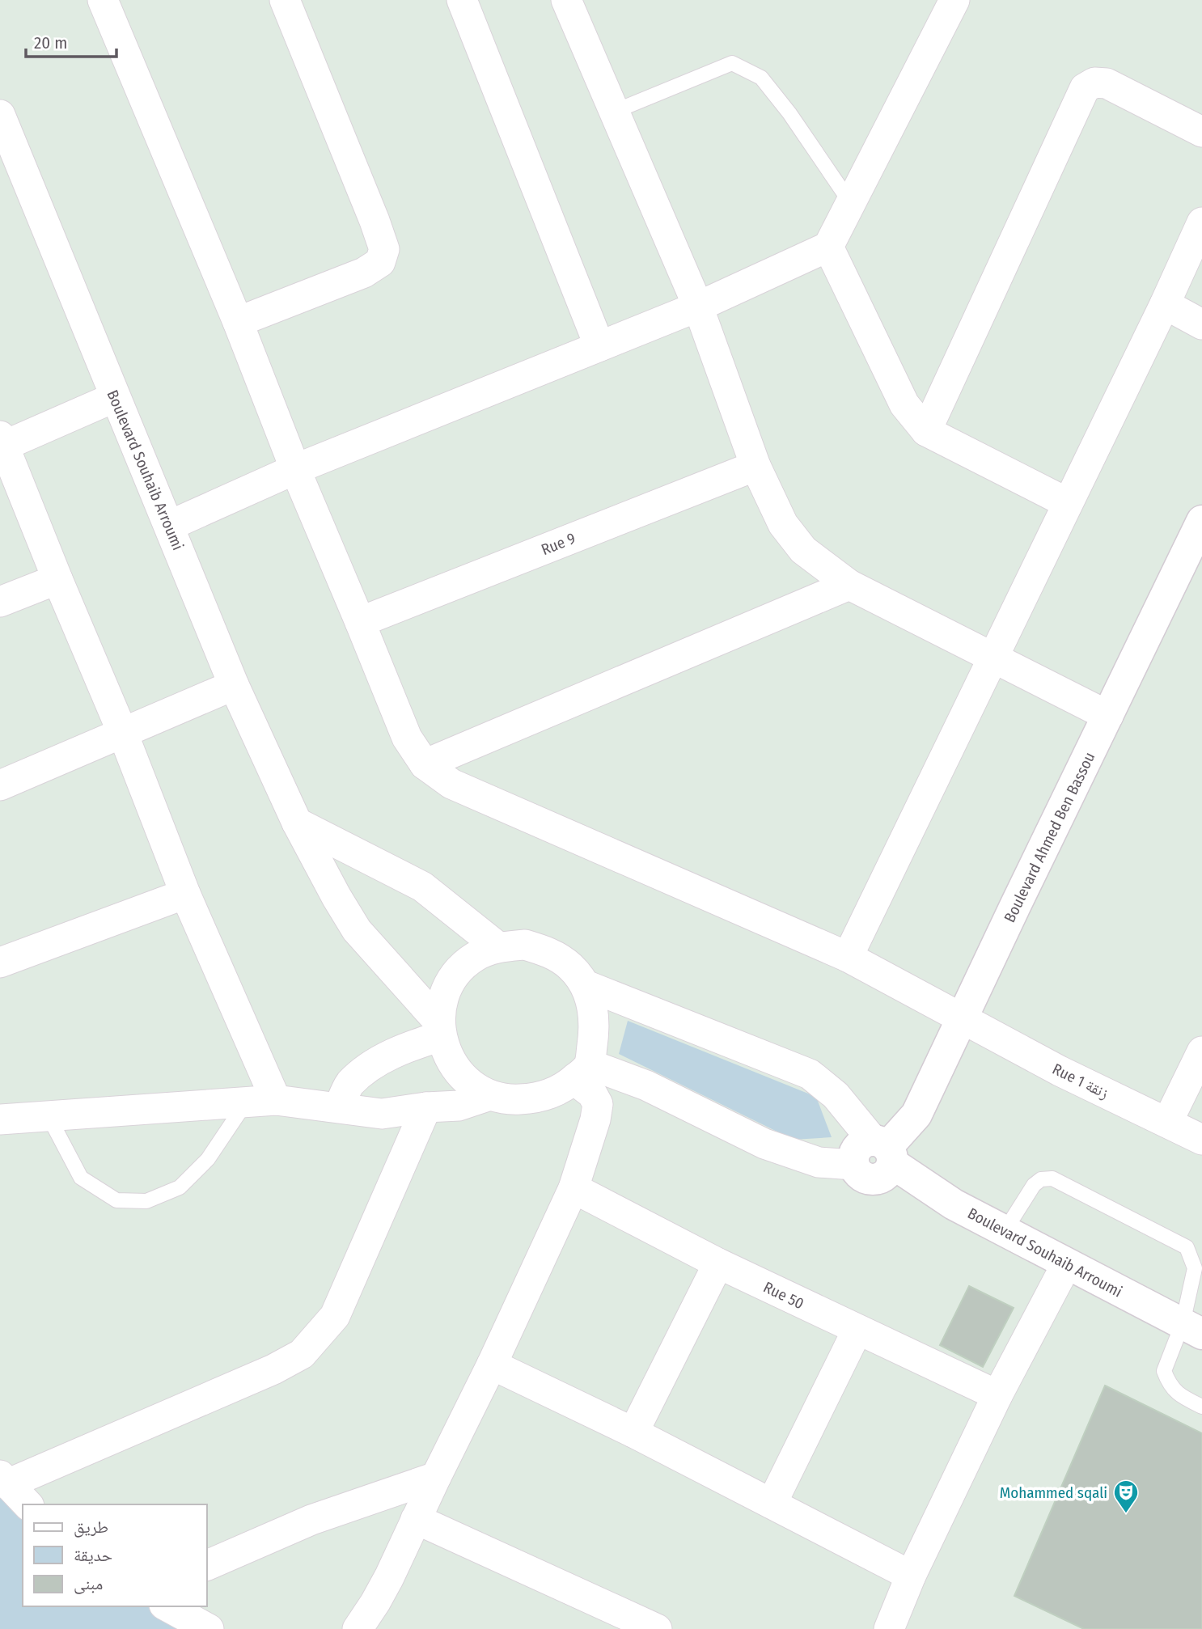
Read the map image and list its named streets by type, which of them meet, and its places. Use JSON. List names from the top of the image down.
{
  "streets": {
    "street": [
      "Boulevard Souhaib Arroumi",
      "Rue 9",
      "Boulevard Ahmed Ben Bassou",
      "Rue 1 زنقة",
      "Rue 50"
    ]
  },
  "crossings": [
    ["Boulevard Souhaib Arroumi", "Boulevard Ahmed Ben Bassou"],
    ["Boulevard Ahmed Ben Bassou", "Rue 1 زنقة"]
  ],
  "places": {
    "theatre": ["Mohammed sqali"]
  },
  "legend": ["طريق", "حديقة", "مبنى"],
  "scale_bar": "20 m"
}
